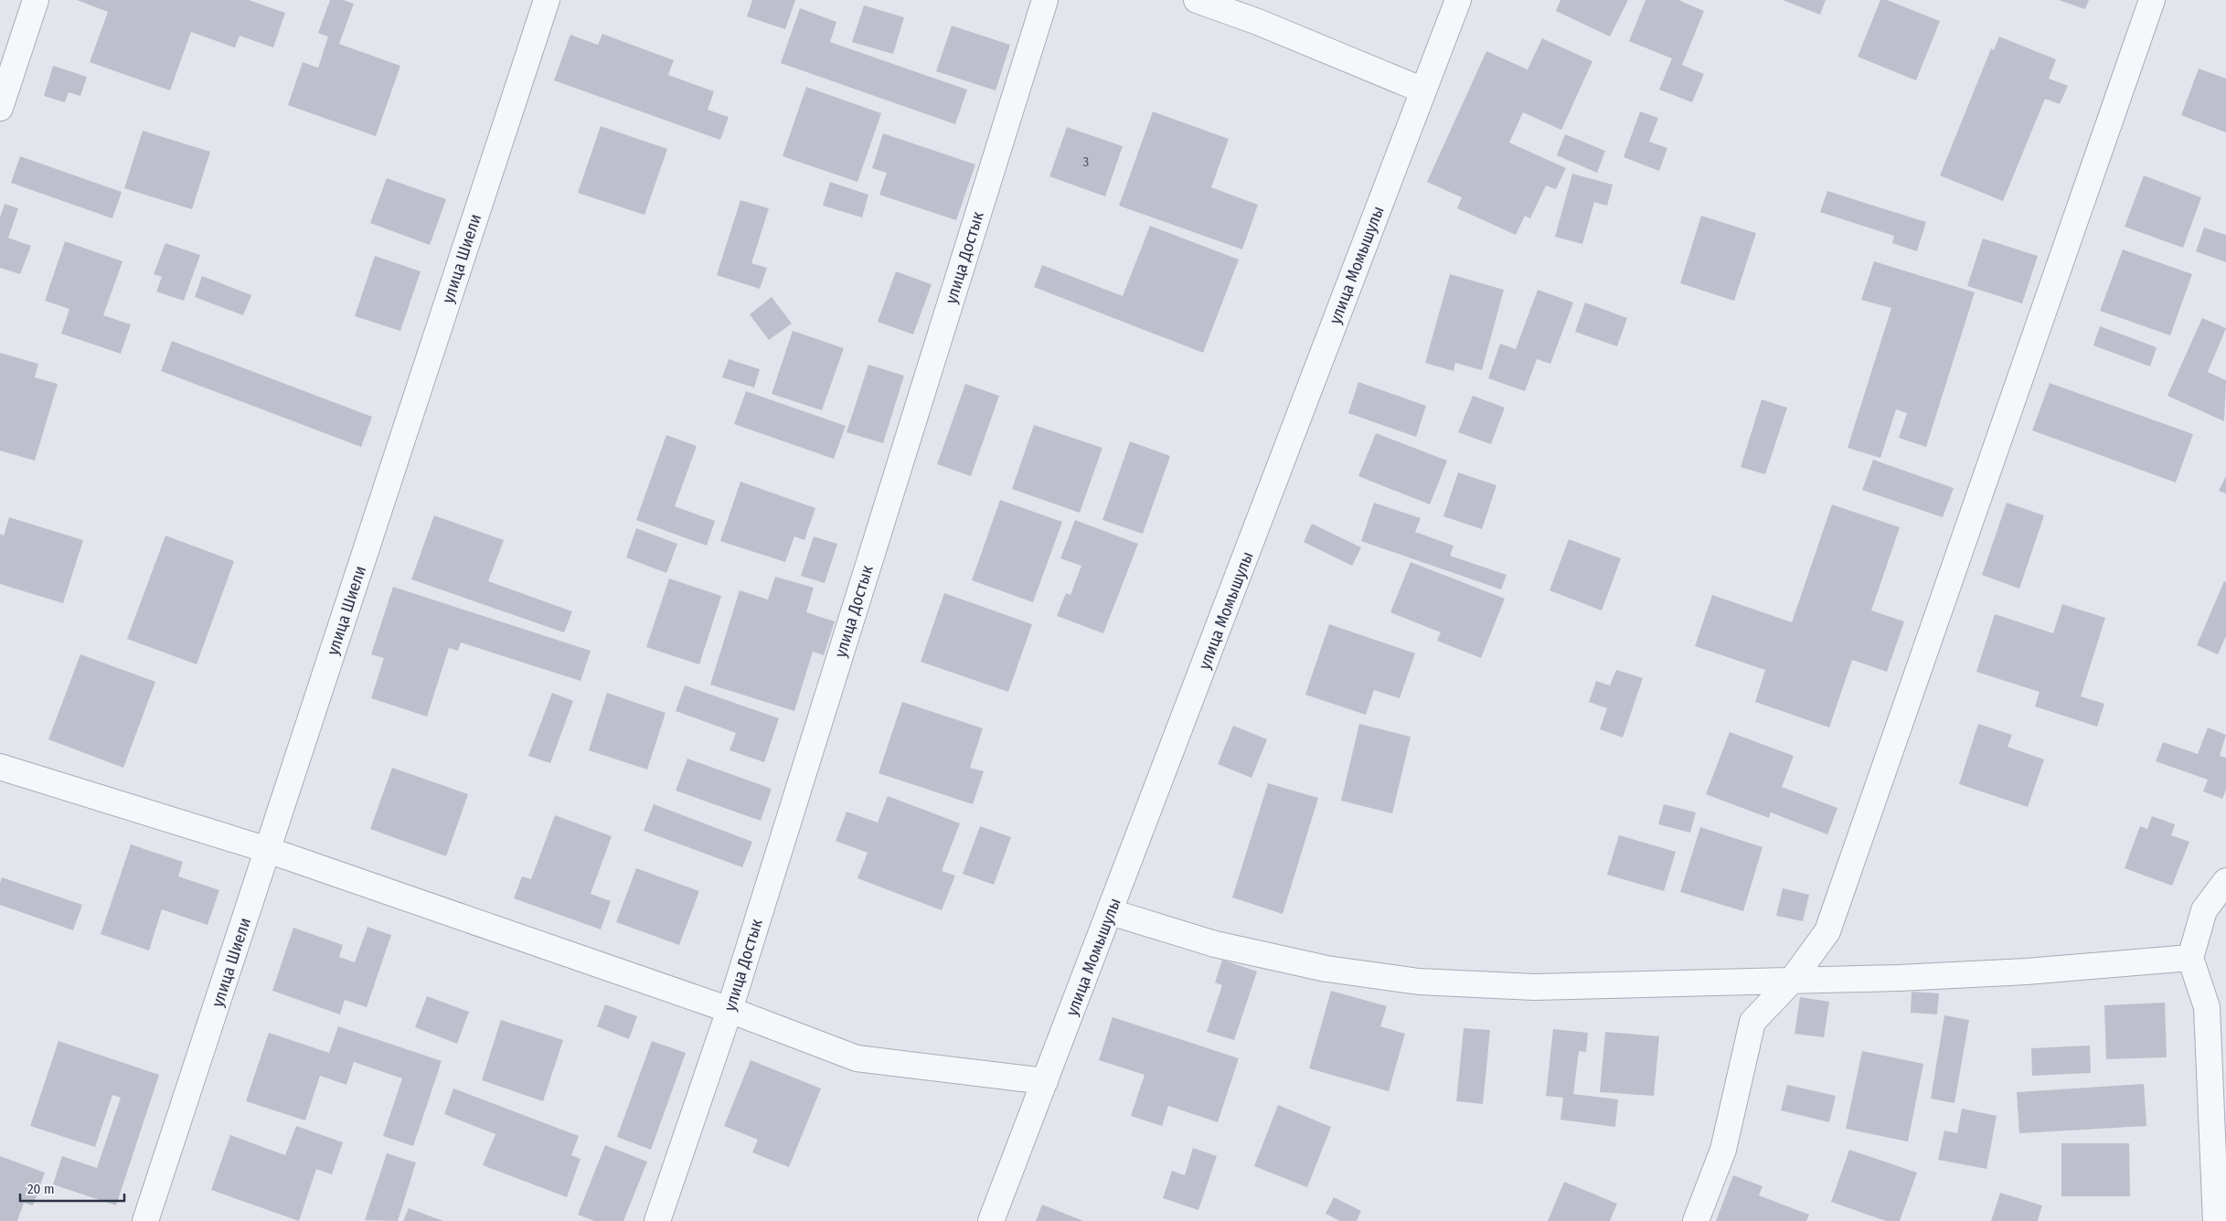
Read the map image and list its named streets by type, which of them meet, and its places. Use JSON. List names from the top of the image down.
{
  "streets": {
    "street": ["улица Достык", "улица Шиели", "улица Момышулы"]
  },
  "house_numbers": ["3"],
  "scale_bar": "20 m"
}
